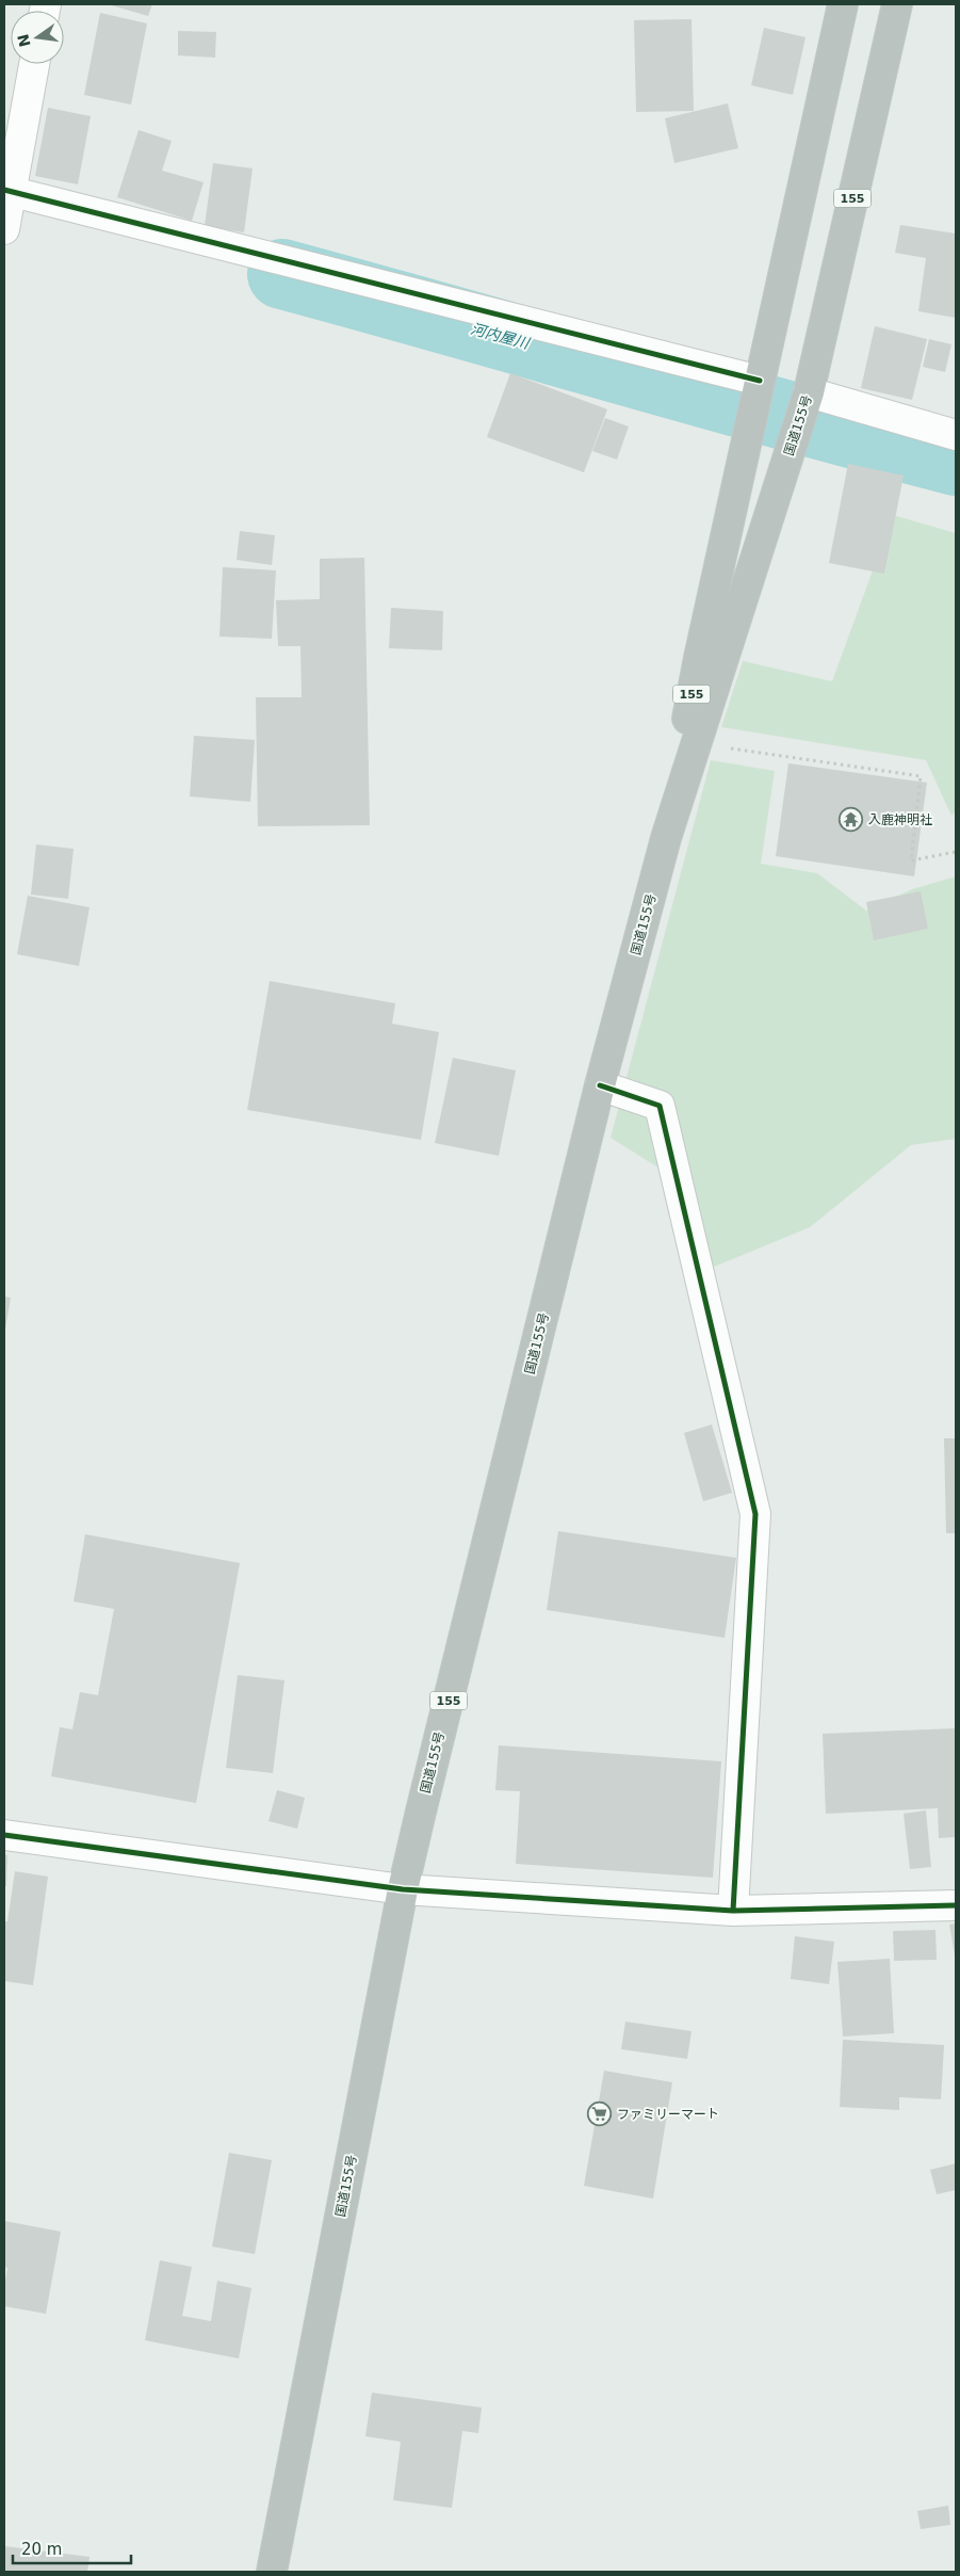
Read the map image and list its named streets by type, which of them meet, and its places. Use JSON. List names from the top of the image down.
{
  "streets": {
    "highway": ["155", "国道155号"]
  },
  "water": ["河内屋川"],
  "places": {
    "temple": ["入鹿神明社"],
    "supermarket": ["ファミリーマート"]
  },
  "scale_bar": "20 m",
  "north": "left"
}
